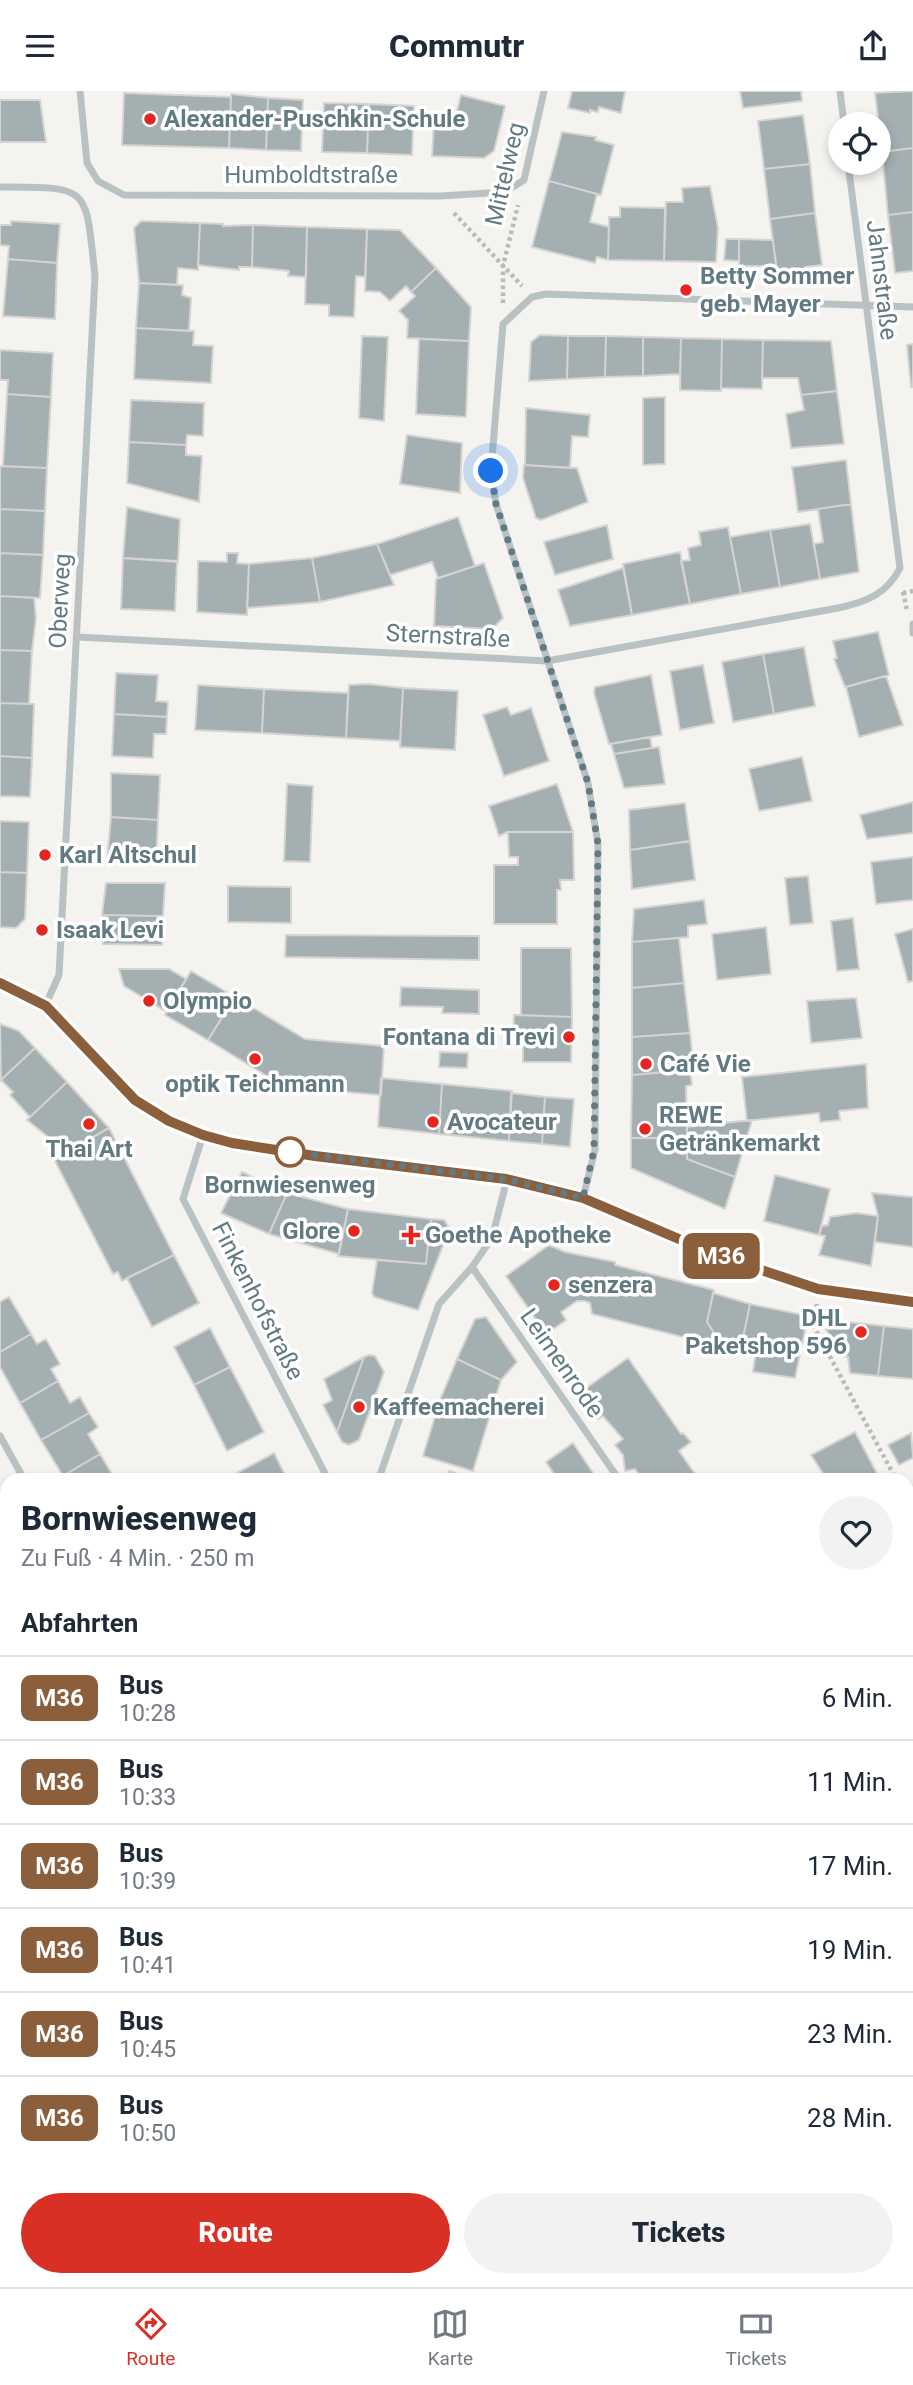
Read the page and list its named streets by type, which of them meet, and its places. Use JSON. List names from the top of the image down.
{
  "streets": {
    "street": [
      "Mittelweg",
      "Humboldtstraße",
      "Jahnstraße",
      "Oberweg",
      "Sternstraße",
      "Finkenhofstraße",
      "Leimenrode"
    ]
  },
  "crossings": [
    ["Mittelweg", "Humboldtstraße"],
    ["Jahnstraße", "Sternstraße"],
    ["Oberweg", "Sternstraße"]
  ],
  "places": {
    "other": [
      "Alexander-Puschkin-Schule",
      "Betty Sommer geb. Mayer",
      "Karl Altschul",
      "Isaak Levi",
      "Olympio",
      "Fontana di Trevi",
      "optik Teichmann",
      "Café Vie",
      "Avocateur",
      "Thai Art",
      "REWE Getränkemarkt",
      "Bornwiesenweg",
      "Glore",
      "senzera",
      "DHL Paketshop 596",
      "Kaffeemacherei"
    ],
    "health": ["Goethe Apotheke"]
  },
  "lines": ["bus line M36"],
  "page": {
    "header": "Commutr",
    "on_map": "M36",
    "heading": [
      ["Bornwiesenweg", "Zu Fuß · 4 Min. · 250 m"],
      "Abfahrten"
    ],
    "list": [
      {
        "mark": "M36",
        "name": "Bus",
        "note": "10:28",
        "value": "6 Min."
      },
      {
        "mark": "M36",
        "name": "Bus",
        "note": "10:33",
        "value": "11 Min."
      },
      {
        "mark": "M36",
        "name": "Bus",
        "note": "10:39",
        "value": "17 Min."
      },
      {
        "mark": "M36",
        "name": "Bus",
        "note": "10:41",
        "value": "19 Min."
      },
      {
        "mark": "M36",
        "name": "Bus",
        "note": "10:45",
        "value": "23 Min."
      },
      {
        "mark": "M36",
        "name": "Bus",
        "note": "10:50",
        "value": "28 Min."
      }
    ],
    "buttons": ["Route", "Tickets"],
    "tabs": ["Route", "Karte", "Tickets"]
  }
}
